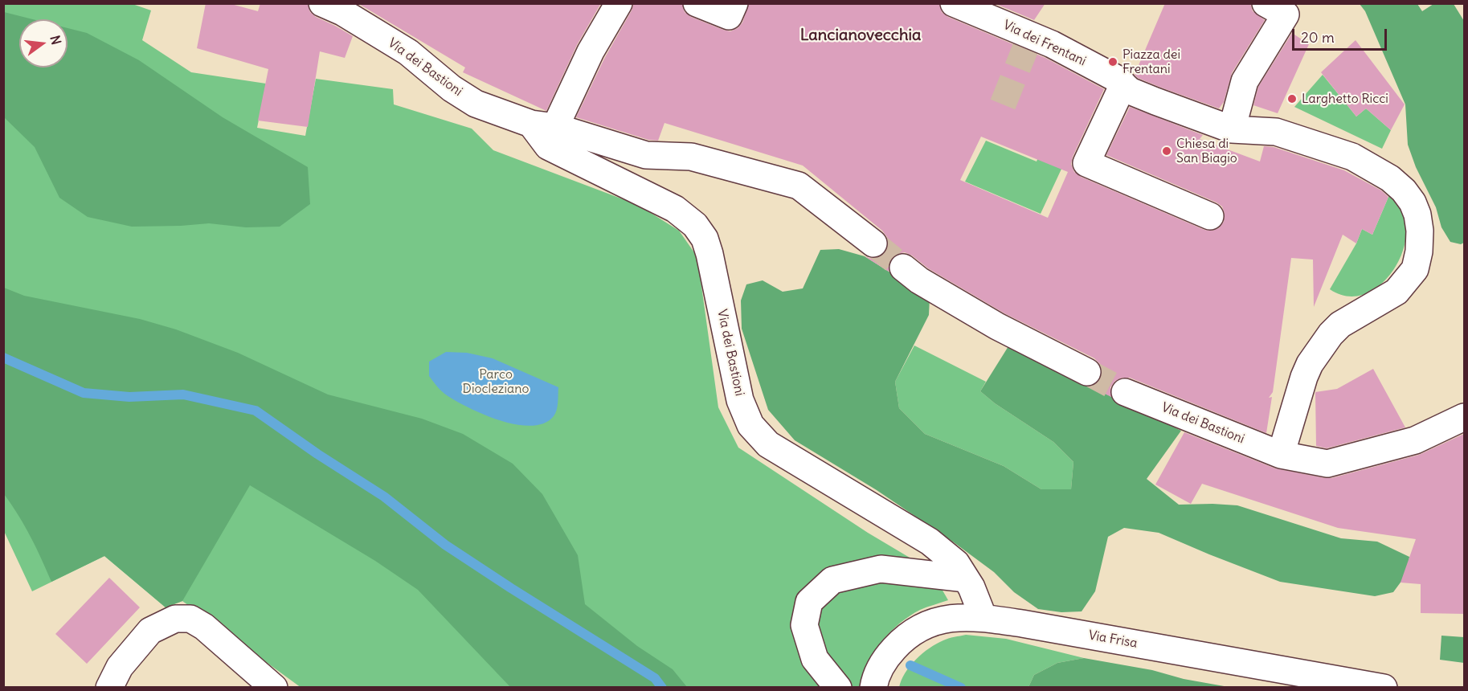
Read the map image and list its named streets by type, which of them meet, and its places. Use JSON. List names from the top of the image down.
{
  "streets": {
    "street": ["Via dei Frentani", "Via dei Bastioni", "Via Frisa"]
  },
  "crossings": [
    ["Via dei Bastioni", "Via Frisa"]
  ],
  "districts": ["Lancianovecchia"],
  "parks": ["Parco Diocleziano"],
  "places": ["Piazza dei Frentani", "Larghetto Ricci", "Chiesa di San Biagio"],
  "scale_bar": "20 m",
  "north": "right"
}
